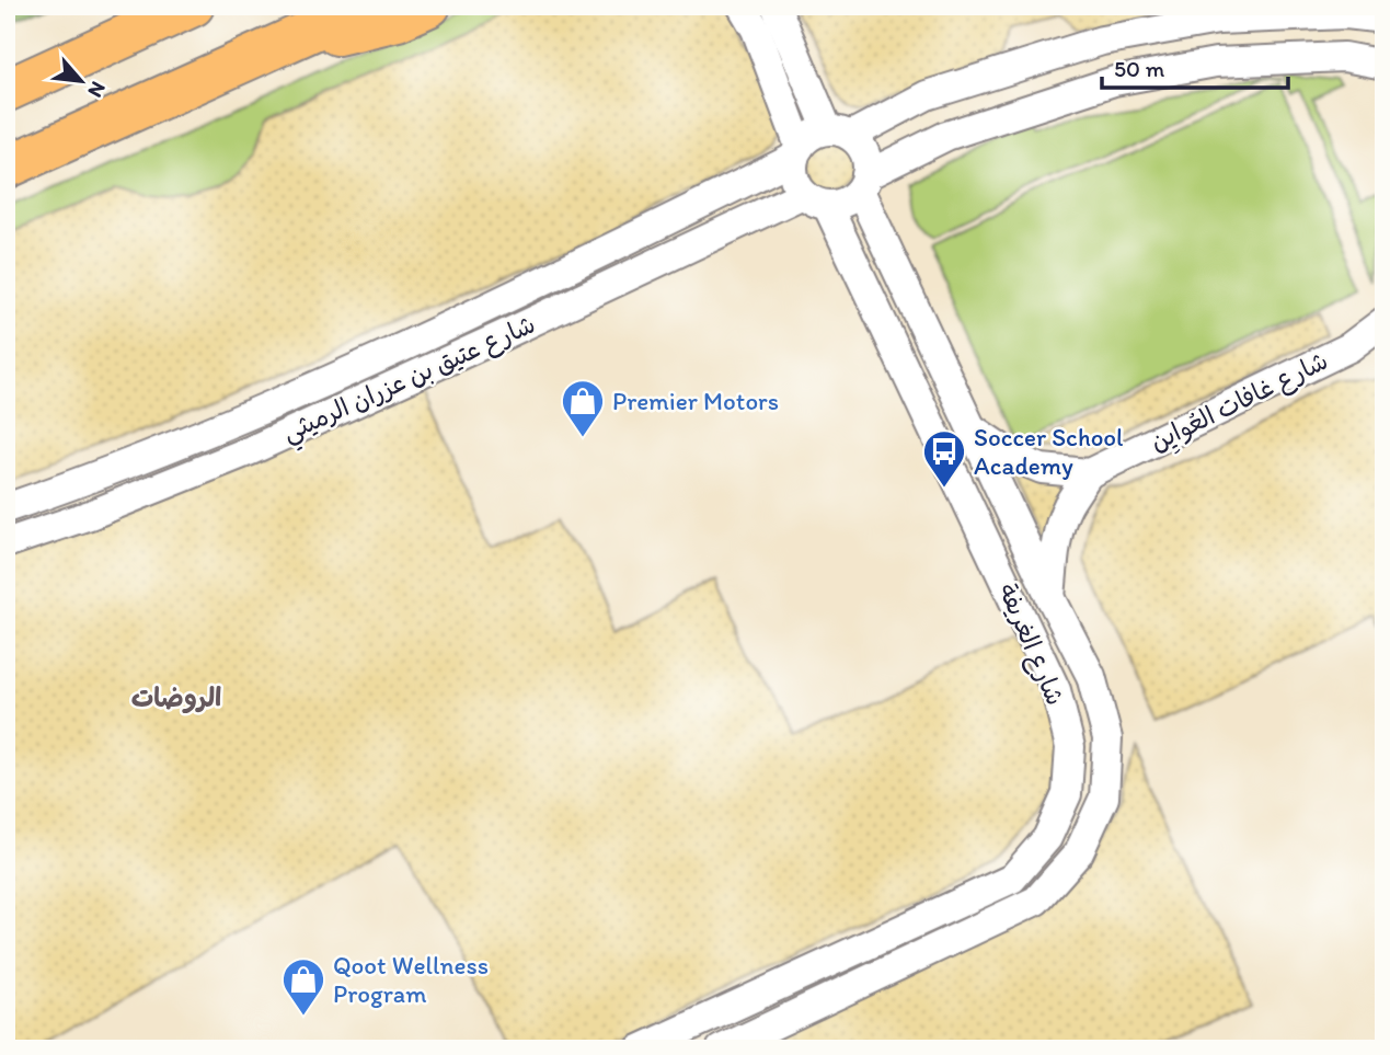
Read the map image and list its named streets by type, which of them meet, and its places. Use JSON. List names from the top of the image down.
{
  "streets": {
    "street": ["شارع عتيق بن عزران الرميثي", "شارع غافات العُوايِن", "شارع الغريفة"]
  },
  "crossings": [
    ["شارع عتيق بن عزران الرميثي", "شارع الغريفة"]
  ],
  "districts": ["الروضات"],
  "places": {
    "shop": ["Premier Motors", "Qoot Wellness Program"],
    "bus stop": ["Soccer School Academy"]
  },
  "scale_bar": "50 m",
  "north": "bottom right"
}
